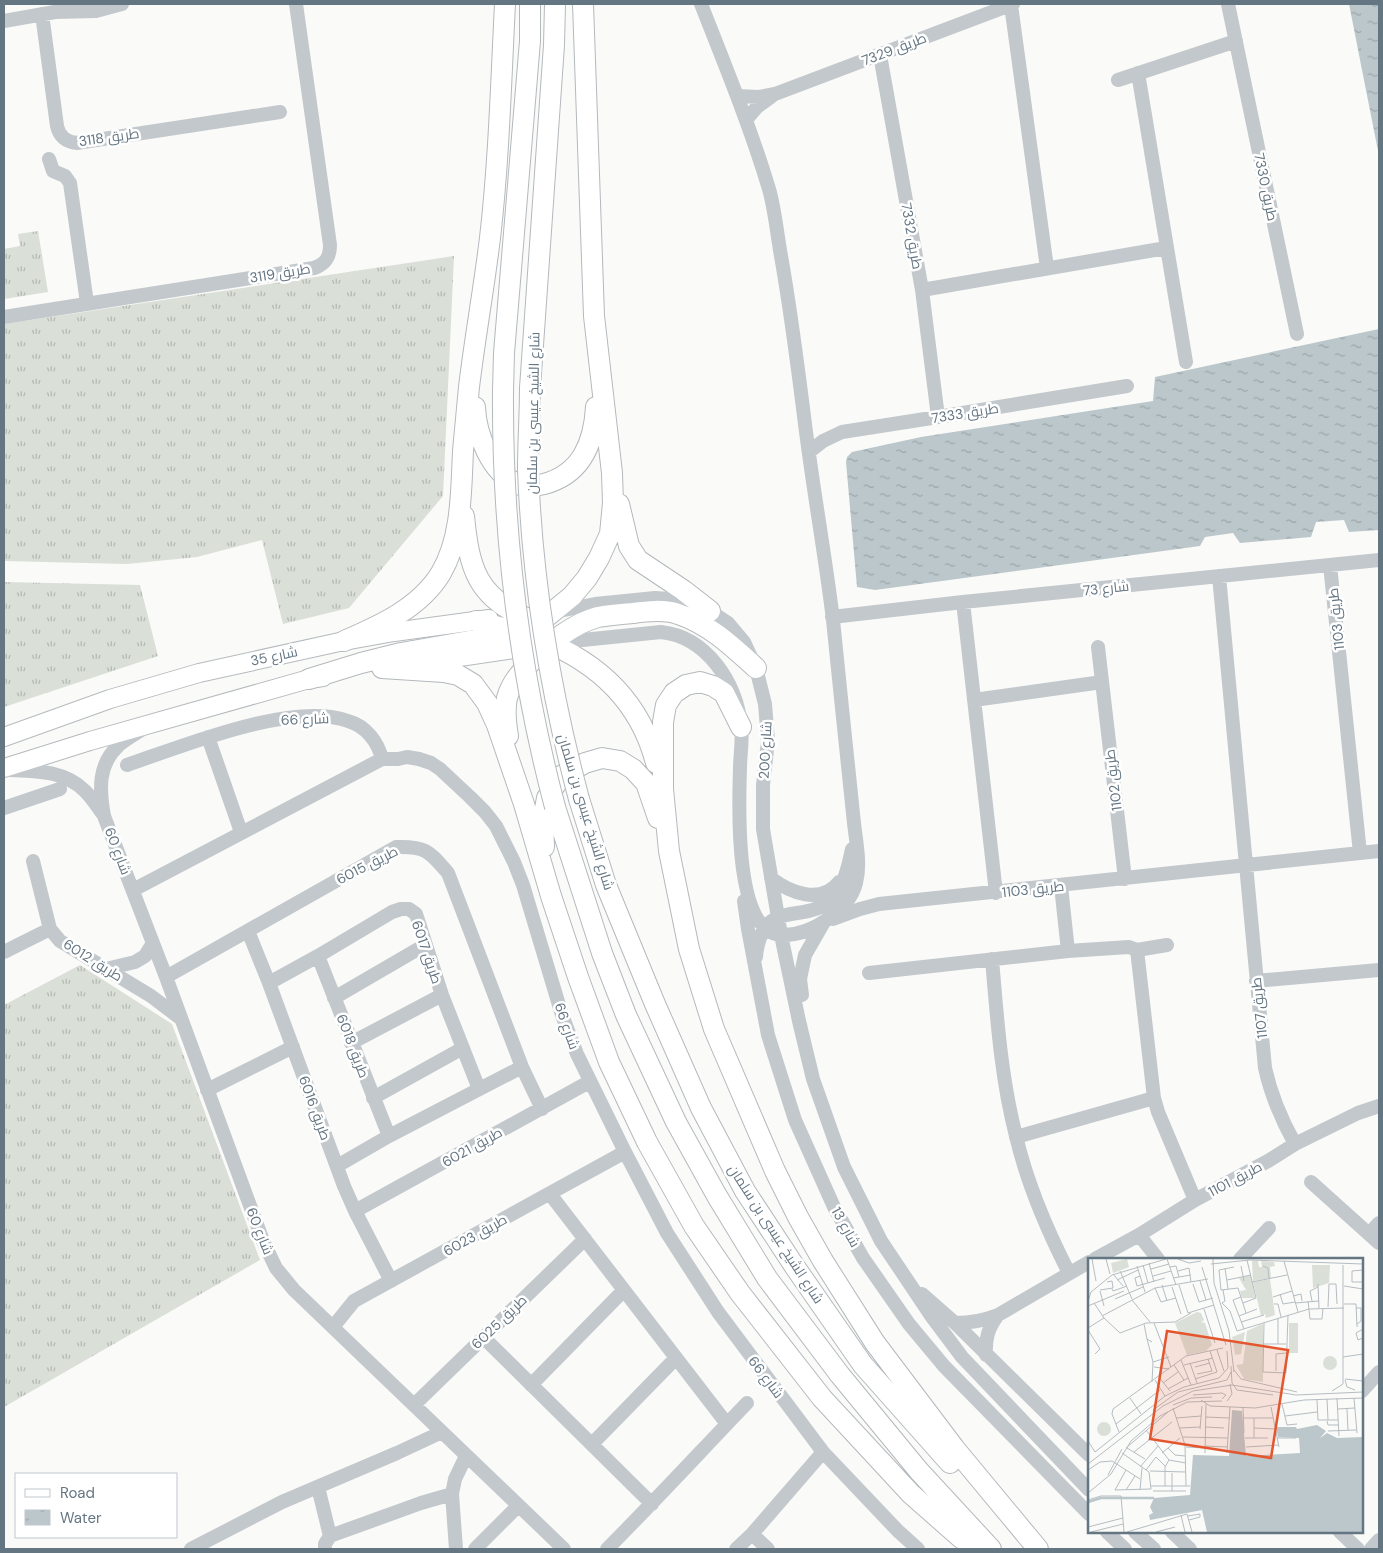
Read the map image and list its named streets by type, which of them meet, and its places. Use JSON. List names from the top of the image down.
{
  "streets": {
    "highway": ["شارع الشيخ عيسى بن سلمان"],
    "main road": ["شارع 35"],
    "street": [
      "طريق 7329",
      "طريق 3118",
      "طريق 7330",
      "طريق 7332",
      "طريق 3119",
      "طريق 7333",
      "شارع 73",
      "طريق 1103",
      "شارع 66",
      "شارع 200",
      "طريق 1102",
      "شارع 60",
      "طريق 6015",
      "طريق 6017",
      "طريق 6012",
      "طريق 1107",
      "طريق 6018",
      "طريق 6016",
      "طريق 6021",
      "طريق 1101",
      "شارع 13",
      "طريق 6023",
      "طريق 6025"
    ]
  },
  "crossings": [
    ["طريق 7329", "طريق 7332"],
    ["طريق 7332", "طريق 7333"],
    ["شارع 73", "طريق 1103"],
    ["طريق 1103", "طريق 1102"],
    ["طريق 1103", "طريق 1107"],
    ["شارع 66", "طريق 6021"],
    ["شارع 66", "طريق 6023"],
    ["شارع 200", "شارع 13"],
    ["شارع 60", "طريق 6015"],
    ["شارع 60", "طريق 6012"],
    ["شارع 60", "طريق 6023"],
    ["شارع 60", "طريق 6025"],
    ["طريق 6015", "طريق 6016"],
    ["طريق 6015", "طريق 6021"],
    ["طريق 6017", "طريق 6018"],
    ["طريق 6017", "طريق 6016"],
    ["طريق 1107", "طريق 1101"],
    ["طريق 6016", "طريق 6021"],
    ["طريق 6016", "طريق 6023"]
  ],
  "legend": ["Road", "Water"]
}
